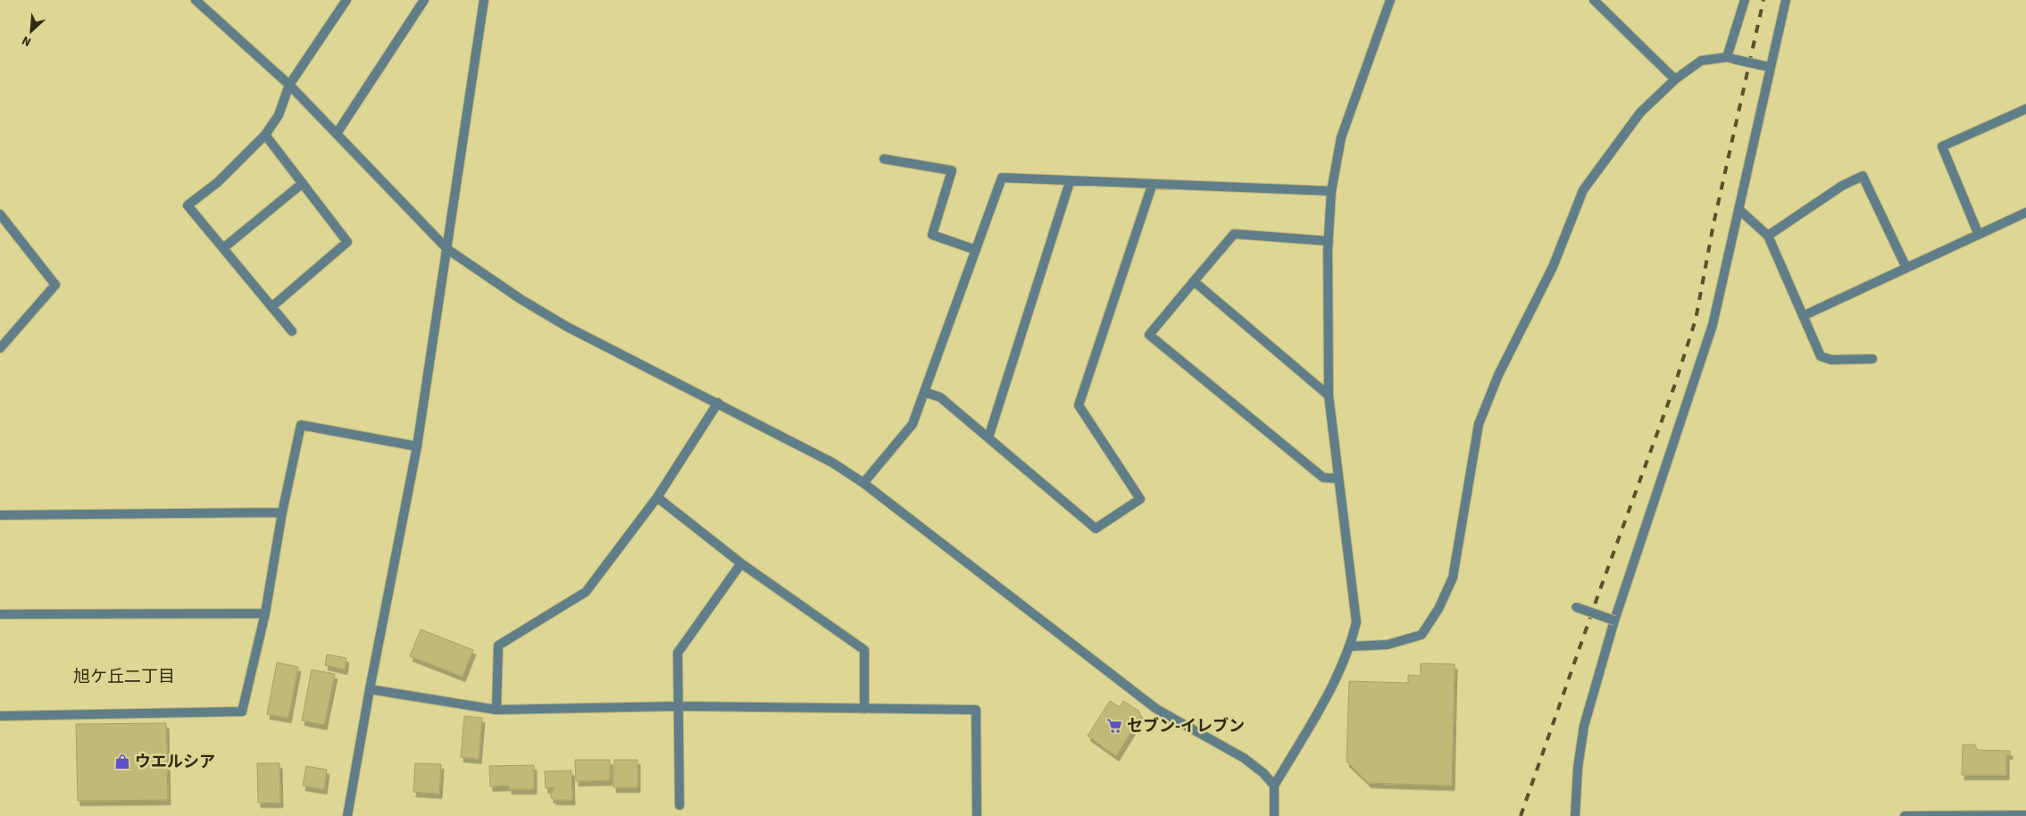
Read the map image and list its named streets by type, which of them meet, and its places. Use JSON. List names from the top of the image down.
{
  "districts": ["旭ケ丘二丁目"],
  "places": {
    "supermarket": ["セブン-イレブン"],
    "shop": ["ウエルシア"]
  },
  "north": "bottom left"
}
